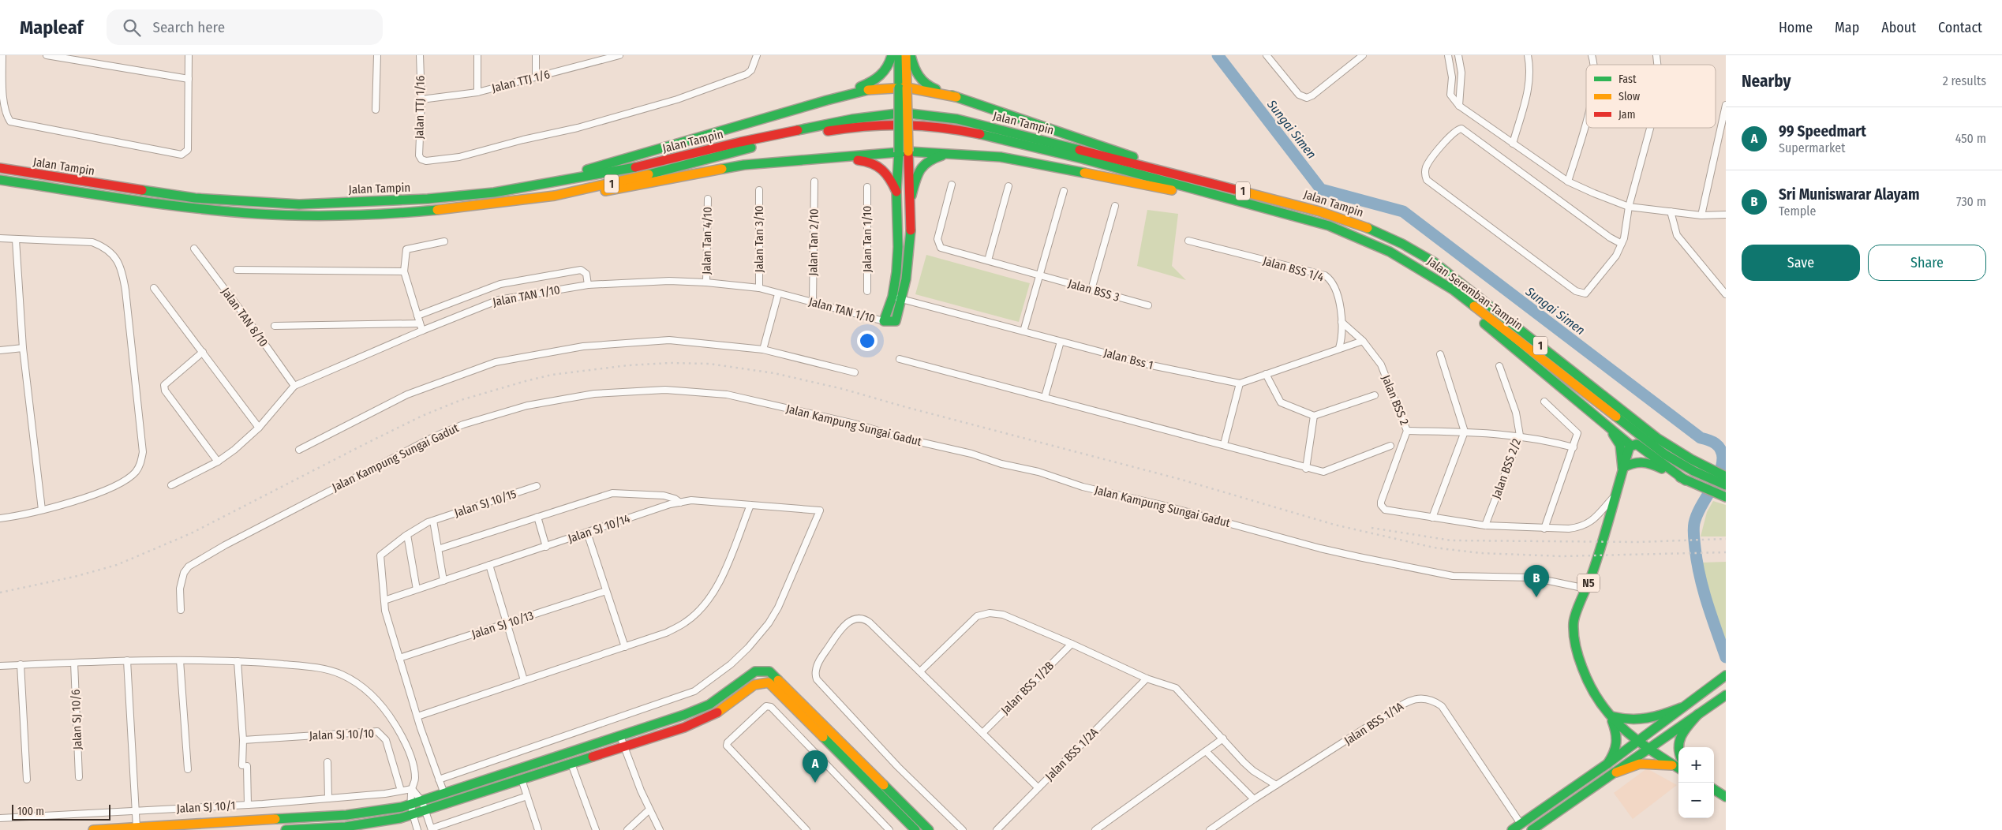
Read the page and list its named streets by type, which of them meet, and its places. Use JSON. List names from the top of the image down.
{
  "streets": {
    "main road": [
      "Jalan Tampin",
      "1",
      "Jalan Seremban-Tampin",
      "N5"
    ],
    "street": [
      "Jalan TTJ 1/6",
      "Jalan TTJ 1/16",
      "Jalan Tan 3/10",
      "Jalan Tan 1/10",
      "Jalan Tan 4/10",
      "Jalan Tan 2/10",
      "Jalan BSS 1/4",
      "Jalan BSS 3",
      "Jalan TAN 1/10",
      "Jalan TAN 8/10",
      "Jalan Bss 1",
      "Jalan BSS 2",
      "Jalan Kampung Sungai Gadut",
      "Jalan BSS 2/2",
      "Jalan SJ 10/15",
      "Jalan SJ 10/14",
      "Jalan SJ 10/13",
      "Jalan BSS 1/2B",
      "Jalan SJ 10/6",
      "Jalan BSS 1/1A",
      "Jalan SJ 10/10",
      "Jalan BSS 1/2A",
      "Jalan SJ 10/1"
    ]
  },
  "crossings": [
    ["Jalan TTJ 1/6", "Jalan TTJ 1/16"],
    ["Jalan Tampin", "Jalan Seremban-Tampin"],
    ["1", "Jalan Seremban-Tampin"],
    ["Jalan Tan 3/10", "Jalan TAN 1/10"],
    ["Jalan Tan 4/10", "Jalan TAN 1/10"],
    ["Jalan Tan 2/10", "Jalan TAN 1/10"],
    ["Jalan BSS 1/4", "Jalan BSS 2"],
    ["Jalan TAN 1/10", "Jalan TAN 8/10"],
    ["Jalan Kampung Sungai Gadut", "N5"],
    ["Jalan SJ 10/15", "Jalan SJ 10/14"],
    ["Jalan SJ 10/10", "Jalan SJ 10/1"]
  ],
  "water": ["Sungai Simen"],
  "legend": ["Fast", "Slow", "Jam"],
  "scale_bar": "100 m",
  "page": {
    "header": "Mapleaf",
    "search": "Search here",
    "nav": [
      "Home",
      "Map",
      "About",
      "Contact"
    ],
    "heading": ["Nearby", "2 results"],
    "list": [
      {
        "mark": "A",
        "name": "99 Speedmart",
        "note": "Supermarket",
        "value": "450 m"
      },
      {
        "mark": "B",
        "name": "Sri Muniswarar Alayam",
        "note": "Temple",
        "value": "730 m"
      }
    ],
    "buttons": ["Save", "Share"],
    "pins": ["B", "A"],
    "map_buttons": ["+", "−"],
    "scale": "100 m"
  }
}
